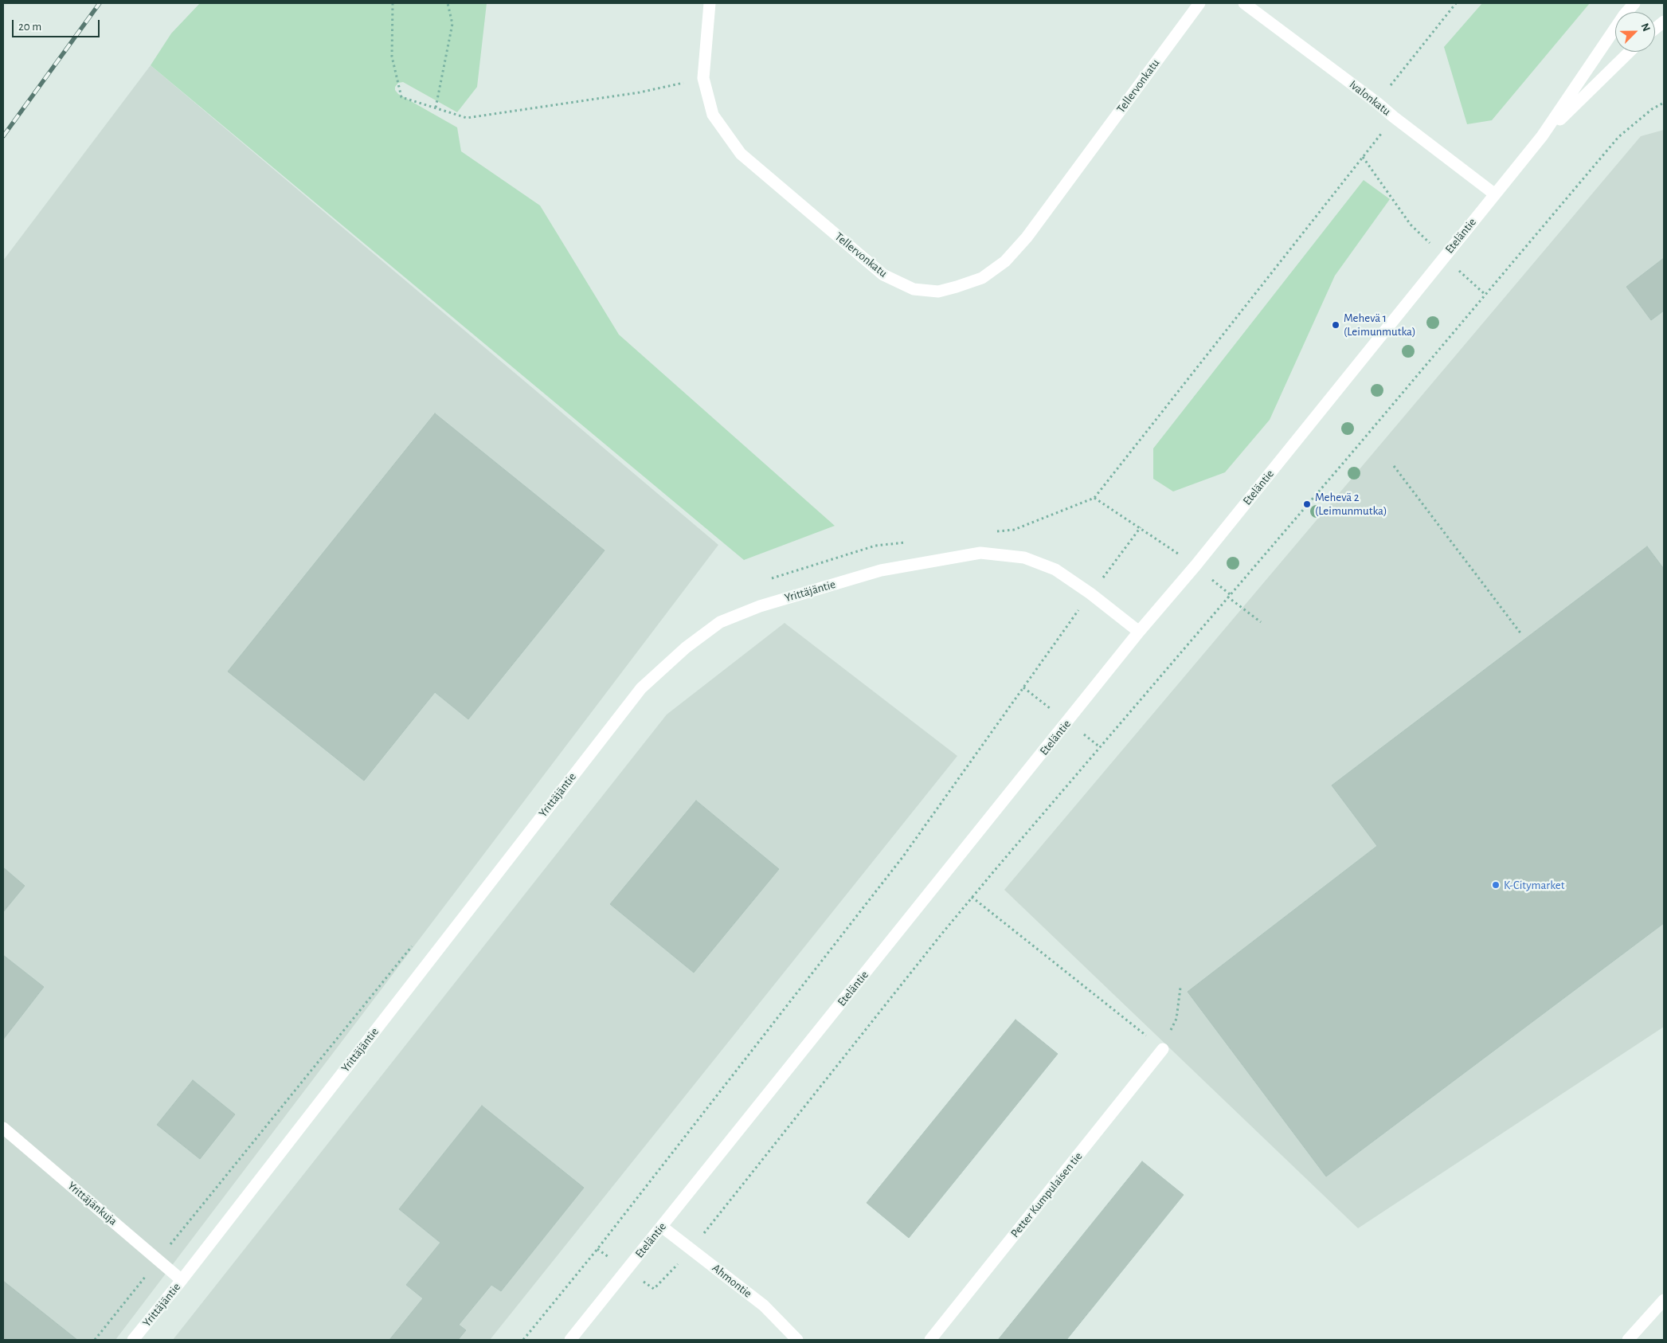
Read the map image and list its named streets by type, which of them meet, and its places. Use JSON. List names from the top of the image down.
{
  "streets": {
    "street": [
      "Tellervonkatu",
      "Ivalonkatu",
      "Eteläntie",
      "Yrittäjäntie",
      "Petter Kumpulaisen tie",
      "Yrittäjänkuja",
      "Ahmontie"
    ]
  },
  "crossings": [
    ["Ivalonkatu", "Eteläntie"],
    ["Eteläntie", "Yrittäjäntie"],
    ["Eteläntie", "Ahmontie"],
    ["Yrittäjäntie", "Yrittäjänkuja"]
  ],
  "places": ["Mehevä 1 (Leimunmutka)", "Mehevä 2 (Leimunmutka)", "K-Citymarket"],
  "scale_bar": "20 m",
  "north": "top right"
}
